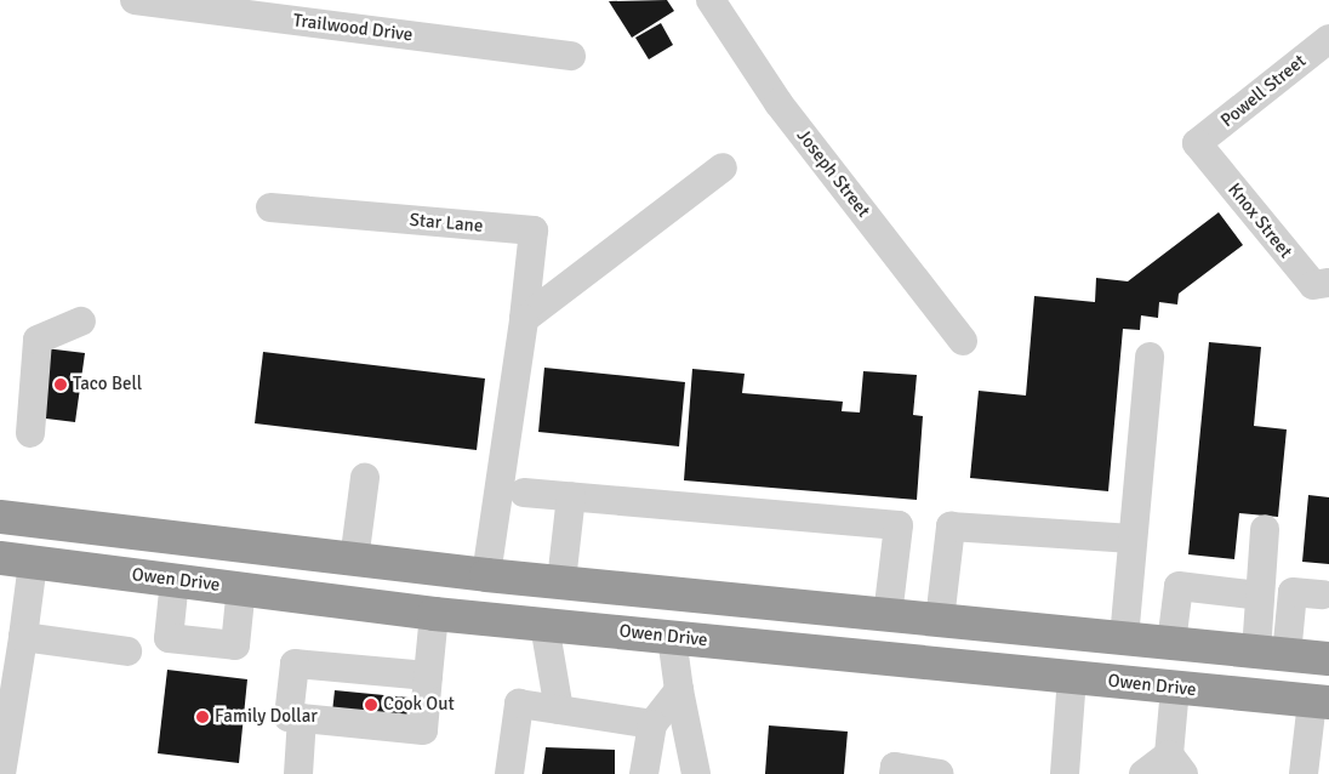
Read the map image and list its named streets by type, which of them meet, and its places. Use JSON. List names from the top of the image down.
{
  "streets": {
    "highway": ["Owen Drive"],
    "street": [
      "Trailwood Drive",
      "Powell Street",
      "Joseph Street",
      "Knox Street",
      "Star Lane"
    ]
  },
  "crossings": [
    ["Powell Street", "Knox Street"]
  ],
  "places": ["Taco Bell", "Cook Out", "Family Dollar"]
}
